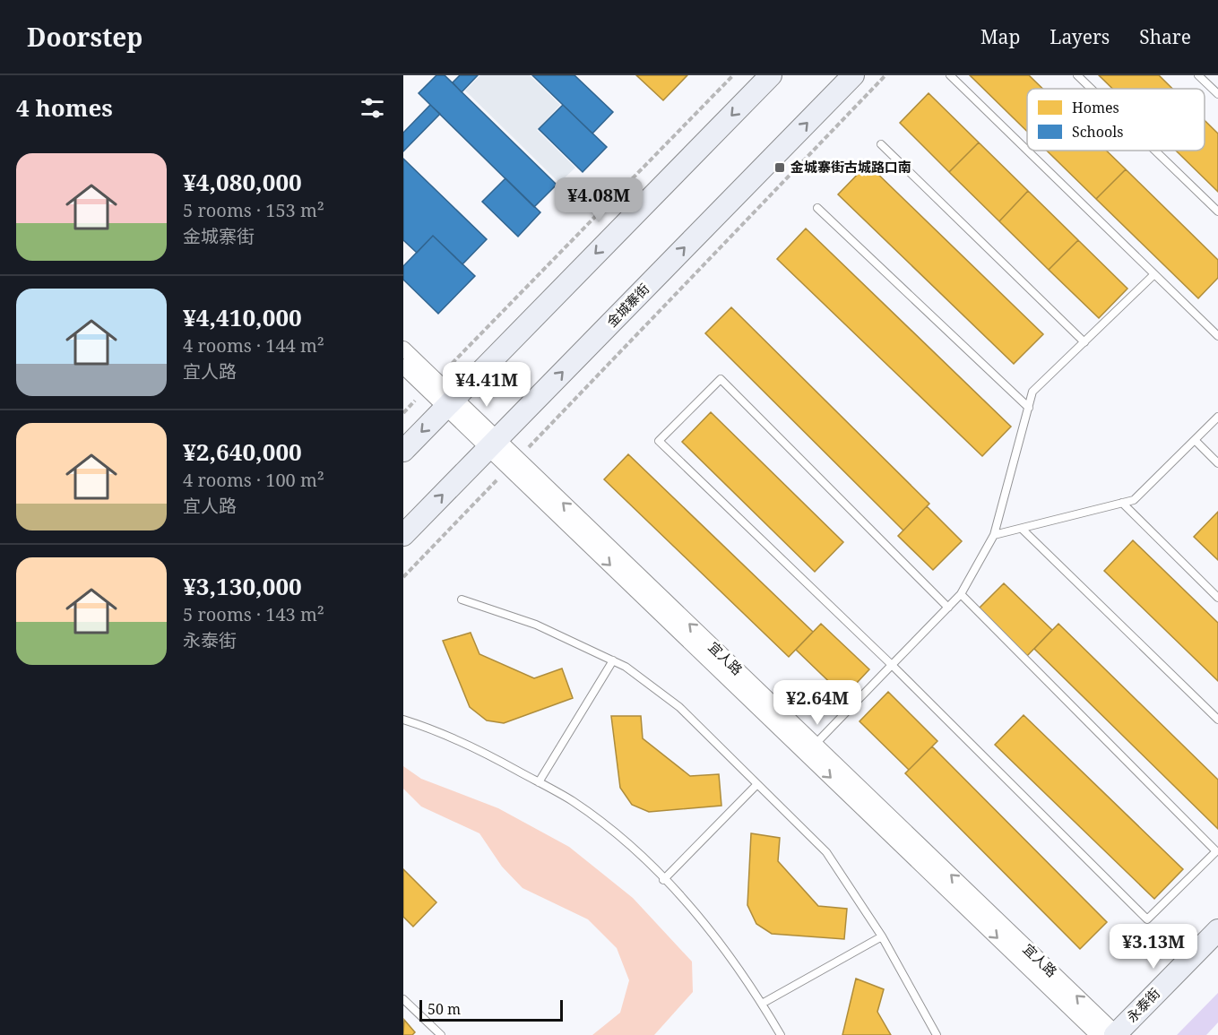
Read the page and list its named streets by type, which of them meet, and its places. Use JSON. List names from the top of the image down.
{
  "streets": {
    "main road": ["金城寨街", "永泰街"],
    "street": ["宜人路"]
  },
  "crossings": [
    ["金城寨街", "宜人路"],
    ["宜人路", "永泰街"]
  ],
  "places": {
    "transit": ["金城寨街古城路口南"]
  },
  "legend": ["Homes", "Schools"],
  "scale_bar": "50 m",
  "page": {
    "header": "Doorstep",
    "nav": ["Map", "Layers", "Share"],
    "heading": "4 homes",
    "list": [
      {
        "name": "¥4,080,000",
        "note": "5 rooms · 153 m² · 金城寨街"
      },
      {
        "name": "¥4,410,000",
        "note": "4 rooms · 144 m² · 宜人路"
      },
      {
        "name": "¥2,640,000",
        "note": "4 rooms · 100 m² · 宜人路"
      },
      {
        "name": "¥3,130,000",
        "note": "5 rooms · 143 m² · 永泰街"
      }
    ],
    "price": [
      "¥4.08M",
      "¥4.41M",
      "¥2.64M",
      "¥3.13M"
    ],
    "scale": "50 m"
  }
}
